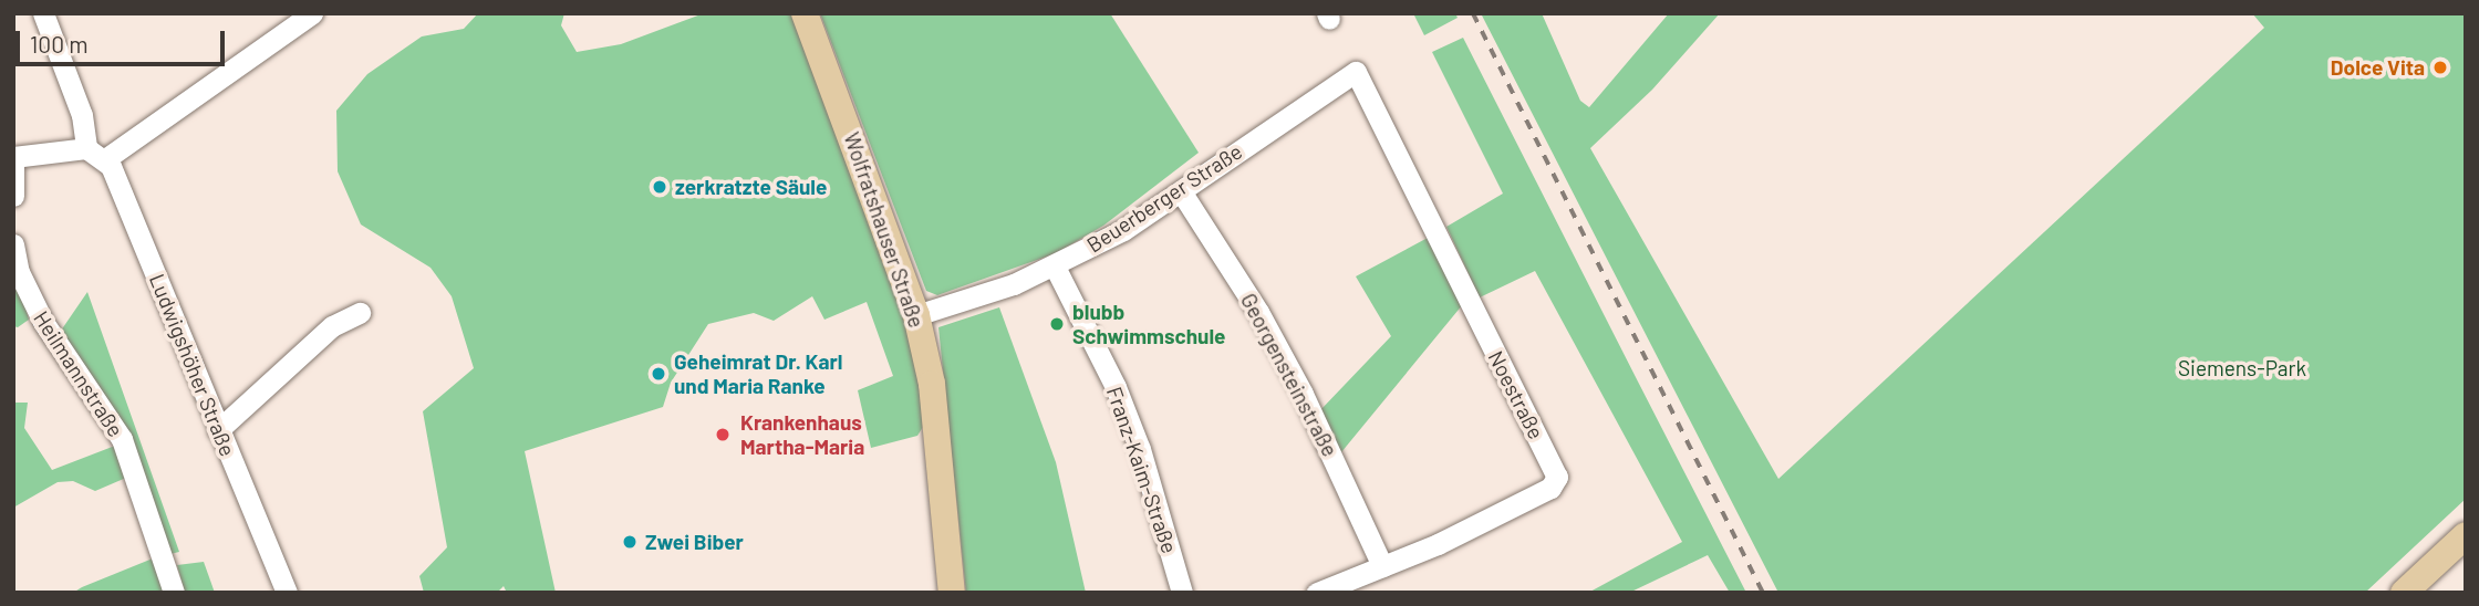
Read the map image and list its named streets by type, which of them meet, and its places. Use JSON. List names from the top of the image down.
{
  "streets": {
    "main road": ["Wolfratshauser Straße"],
    "street": [
      "Beuerberger Straße",
      "Ludwigshöher Straße",
      "Heilmannstraße",
      "Georgensteinstraße",
      "Noestraße",
      "Franz-Kaim-Straße"
    ]
  },
  "crossings": [
    ["Beuerberger Straße", "Wolfratshauser Straße"],
    ["Beuerberger Straße", "Georgensteinstraße"],
    ["Beuerberger Straße", "Noestraße"],
    ["Beuerberger Straße", "Franz-Kaim-Straße"],
    ["Georgensteinstraße", "Noestraße"]
  ],
  "parks": ["Siemens-Park"],
  "places": [
    "Dolce Vita",
    "zerkratzte Säule",
    "blubb Schwimmschule",
    "Geheimrat Dr. Karl und Maria Ranke",
    "Krankenhaus Martha-Maria",
    "Zwei Biber"
  ],
  "scale_bar": "100 m"
}
